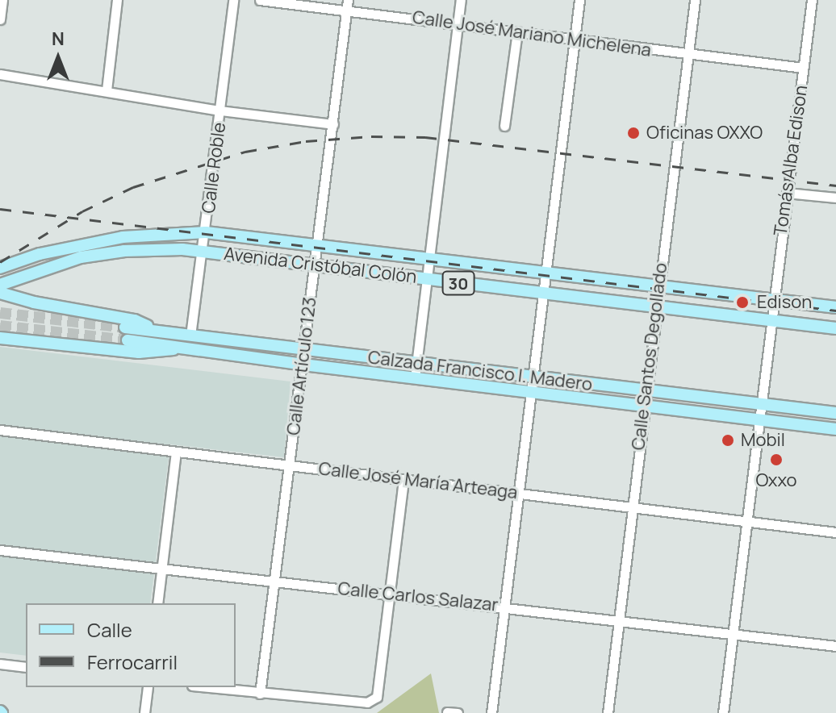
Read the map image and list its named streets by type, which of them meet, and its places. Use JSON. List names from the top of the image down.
{
  "streets": {
    "main road": ["Avenida Cristóbal Colón", "30", "Calzada Francisco I. Madero"],
    "street": [
      "Calle José Mariano Michelena",
      "Tomás Alba Edison",
      "Calle Roble",
      "Calle Santos Degollado",
      "Calle Artículo 123",
      "Calle José María Arteaga",
      "Calle Carlos Salazar"
    ]
  },
  "crossings": [
    ["Calle José Mariano Michelena", "Tomás Alba Edison"],
    ["Calle José Mariano Michelena", "Calle Santos Degollado"],
    ["Calle José Mariano Michelena", "Calle Artículo 123"],
    ["Tomás Alba Edison", "Avenida Cristóbal Colón"],
    ["Tomás Alba Edison", "Calzada Francisco I. Madero"],
    ["Tomás Alba Edison", "Calle José María Arteaga"],
    ["Tomás Alba Edison", "Calle Carlos Salazar"],
    ["Calle Roble", "Avenida Cristóbal Colón"],
    ["Calle Roble", "Calzada Francisco I. Madero"],
    ["Avenida Cristóbal Colón", "Calle Santos Degollado"],
    ["Avenida Cristóbal Colón", "Calle Artículo 123"],
    ["Calle Santos Degollado", "Calzada Francisco I. Madero"],
    ["Calle Santos Degollado", "Calle José María Arteaga"],
    ["Calle Santos Degollado", "Calle Carlos Salazar"],
    ["Calle Artículo 123", "Calzada Francisco I. Madero"],
    ["Calle Artículo 123", "Calle José María Arteaga"],
    ["Calle Artículo 123", "Calle Carlos Salazar"]
  ],
  "places": [
    "Oficinas OXXO",
    "Edison",
    "Mobil",
    "Oxxo"
  ],
  "legend": ["Calle", "Ferrocarril"],
  "north": "top"
}
